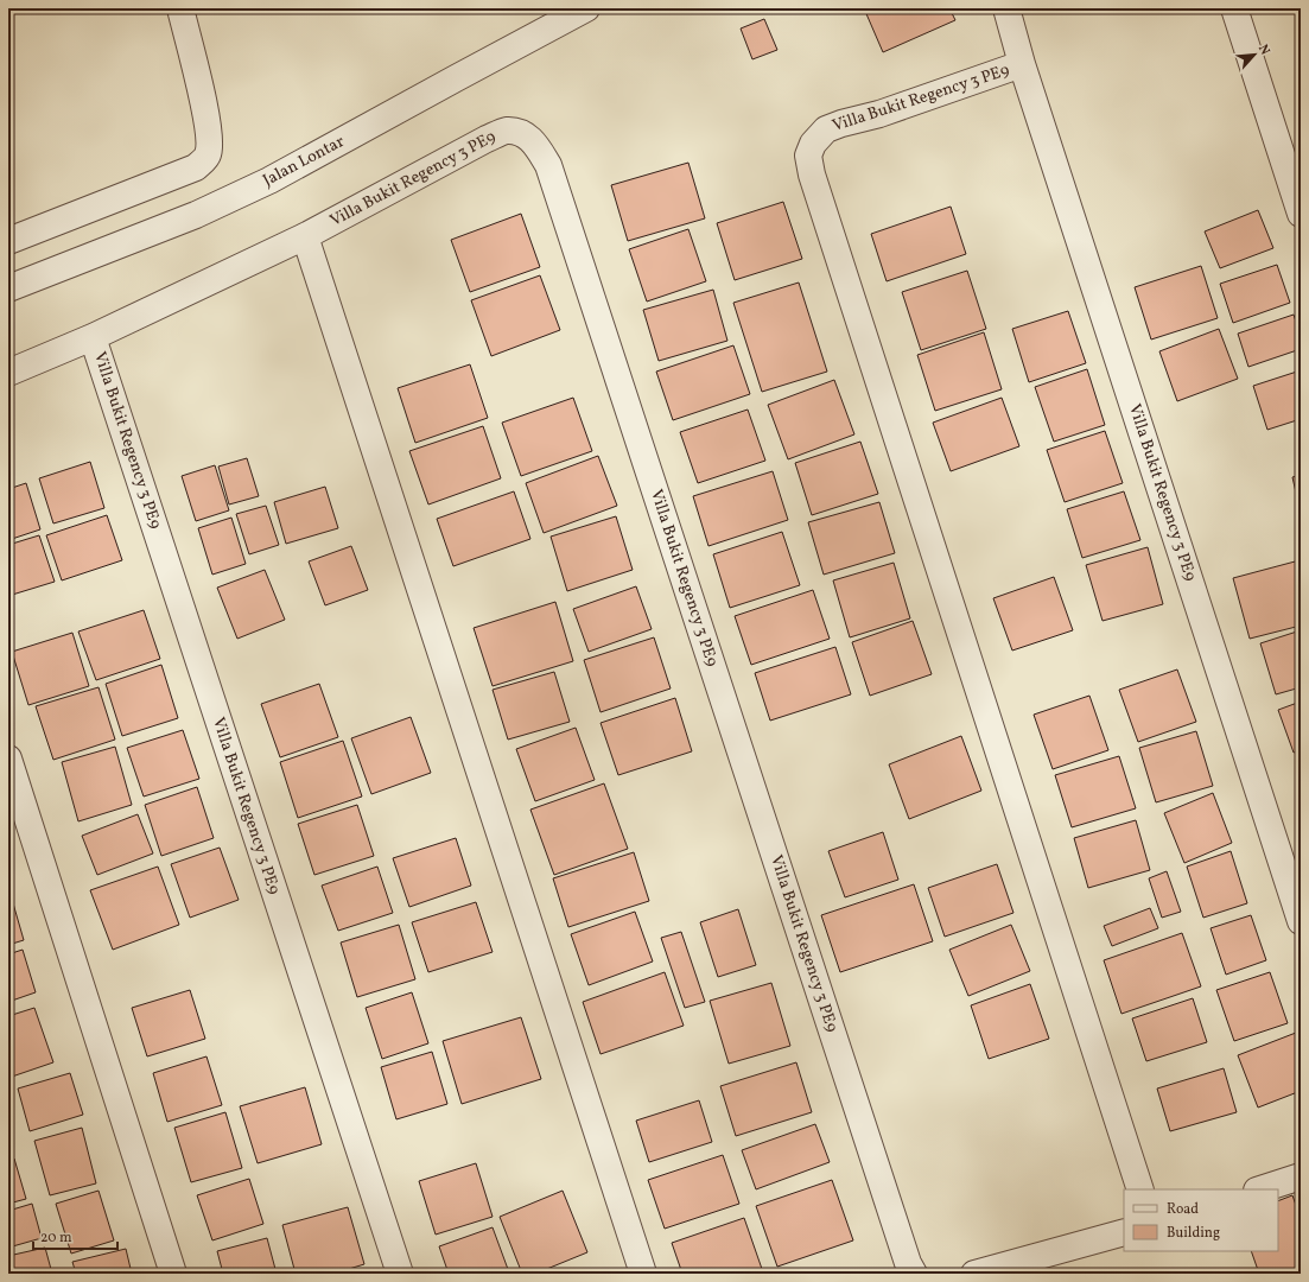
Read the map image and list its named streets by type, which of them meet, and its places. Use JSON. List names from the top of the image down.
{
  "streets": {
    "street": ["Villa Bukit Regency 3 PE9", "Jalan Lontar"]
  },
  "legend": ["Road", "Building"],
  "scale_bar": "20 m",
  "north": "top right"
}
